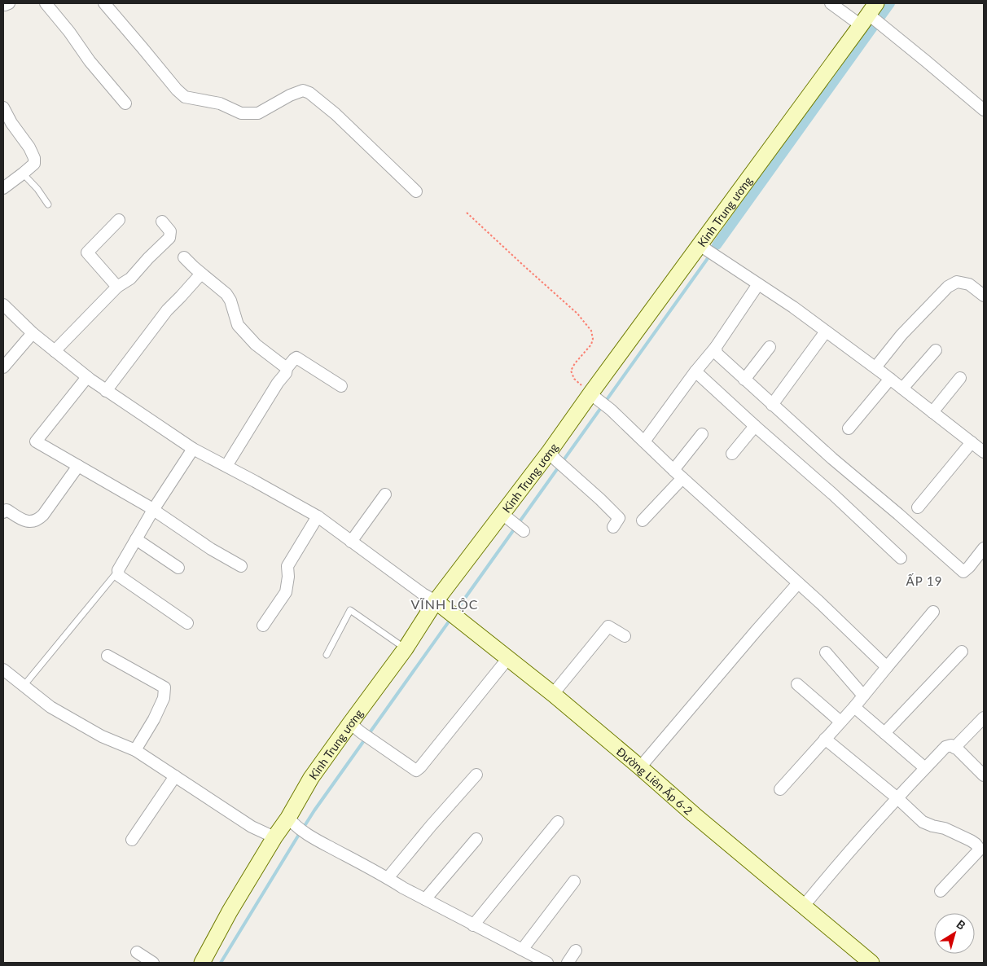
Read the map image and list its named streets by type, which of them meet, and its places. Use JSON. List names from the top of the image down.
{
  "streets": {
    "street": ["Kinh Trung ương", "Đường Liên Ấp 6-2"]
  },
  "crossings": [
    ["Kinh Trung ương", "Đường Liên Ấp 6-2"]
  ],
  "districts": ["ẤP 19", "VĨNH LỘC"],
  "north": "top right"
}
